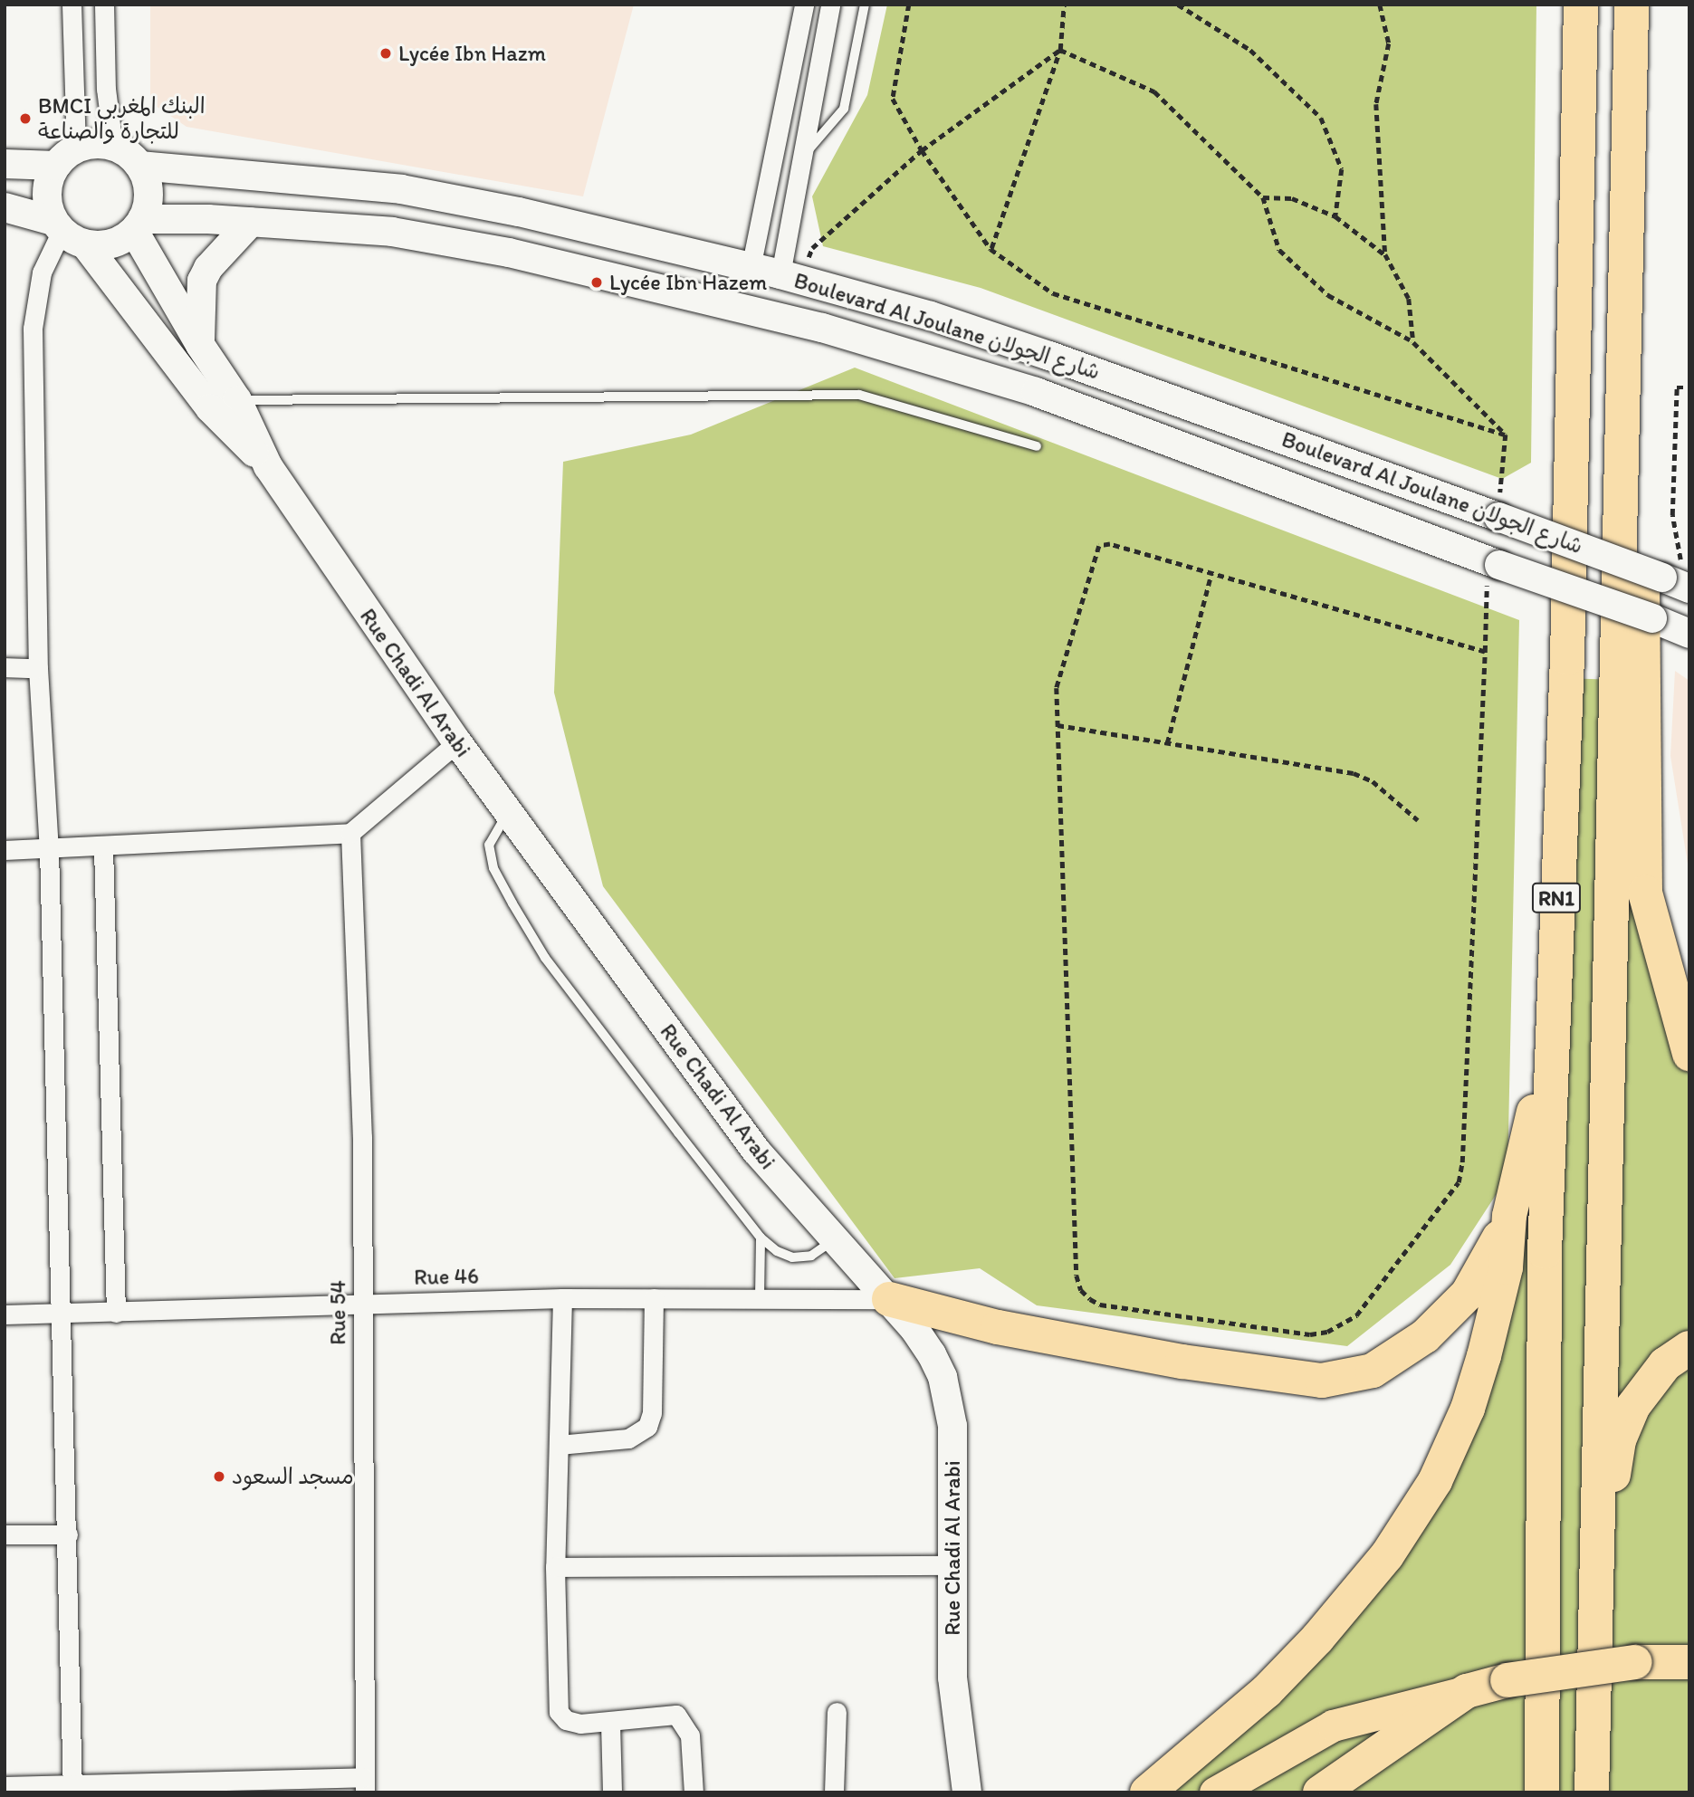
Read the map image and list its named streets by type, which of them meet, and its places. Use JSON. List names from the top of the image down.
{
  "streets": {
    "highway": ["RN1"],
    "main road": ["Boulevard Al Joulane شارع الجولان", "Rue Chadi Al Arabi"],
    "street": ["Rue 46", "Rue 54"]
  },
  "crossings": [
    ["Boulevard Al Joulane شارع الجولان", "Rue Chadi Al Arabi"],
    ["Rue Chadi Al Arabi", "Rue 46"],
    ["Rue 46", "Rue 54"]
  ],
  "places": [
    "Lycée Ibn Hazm",
    "BMCI البنك المغربي للتجارة والصناعة",
    "Lycée Ibn Hazem",
    "مسجد السعود"
  ]
}
